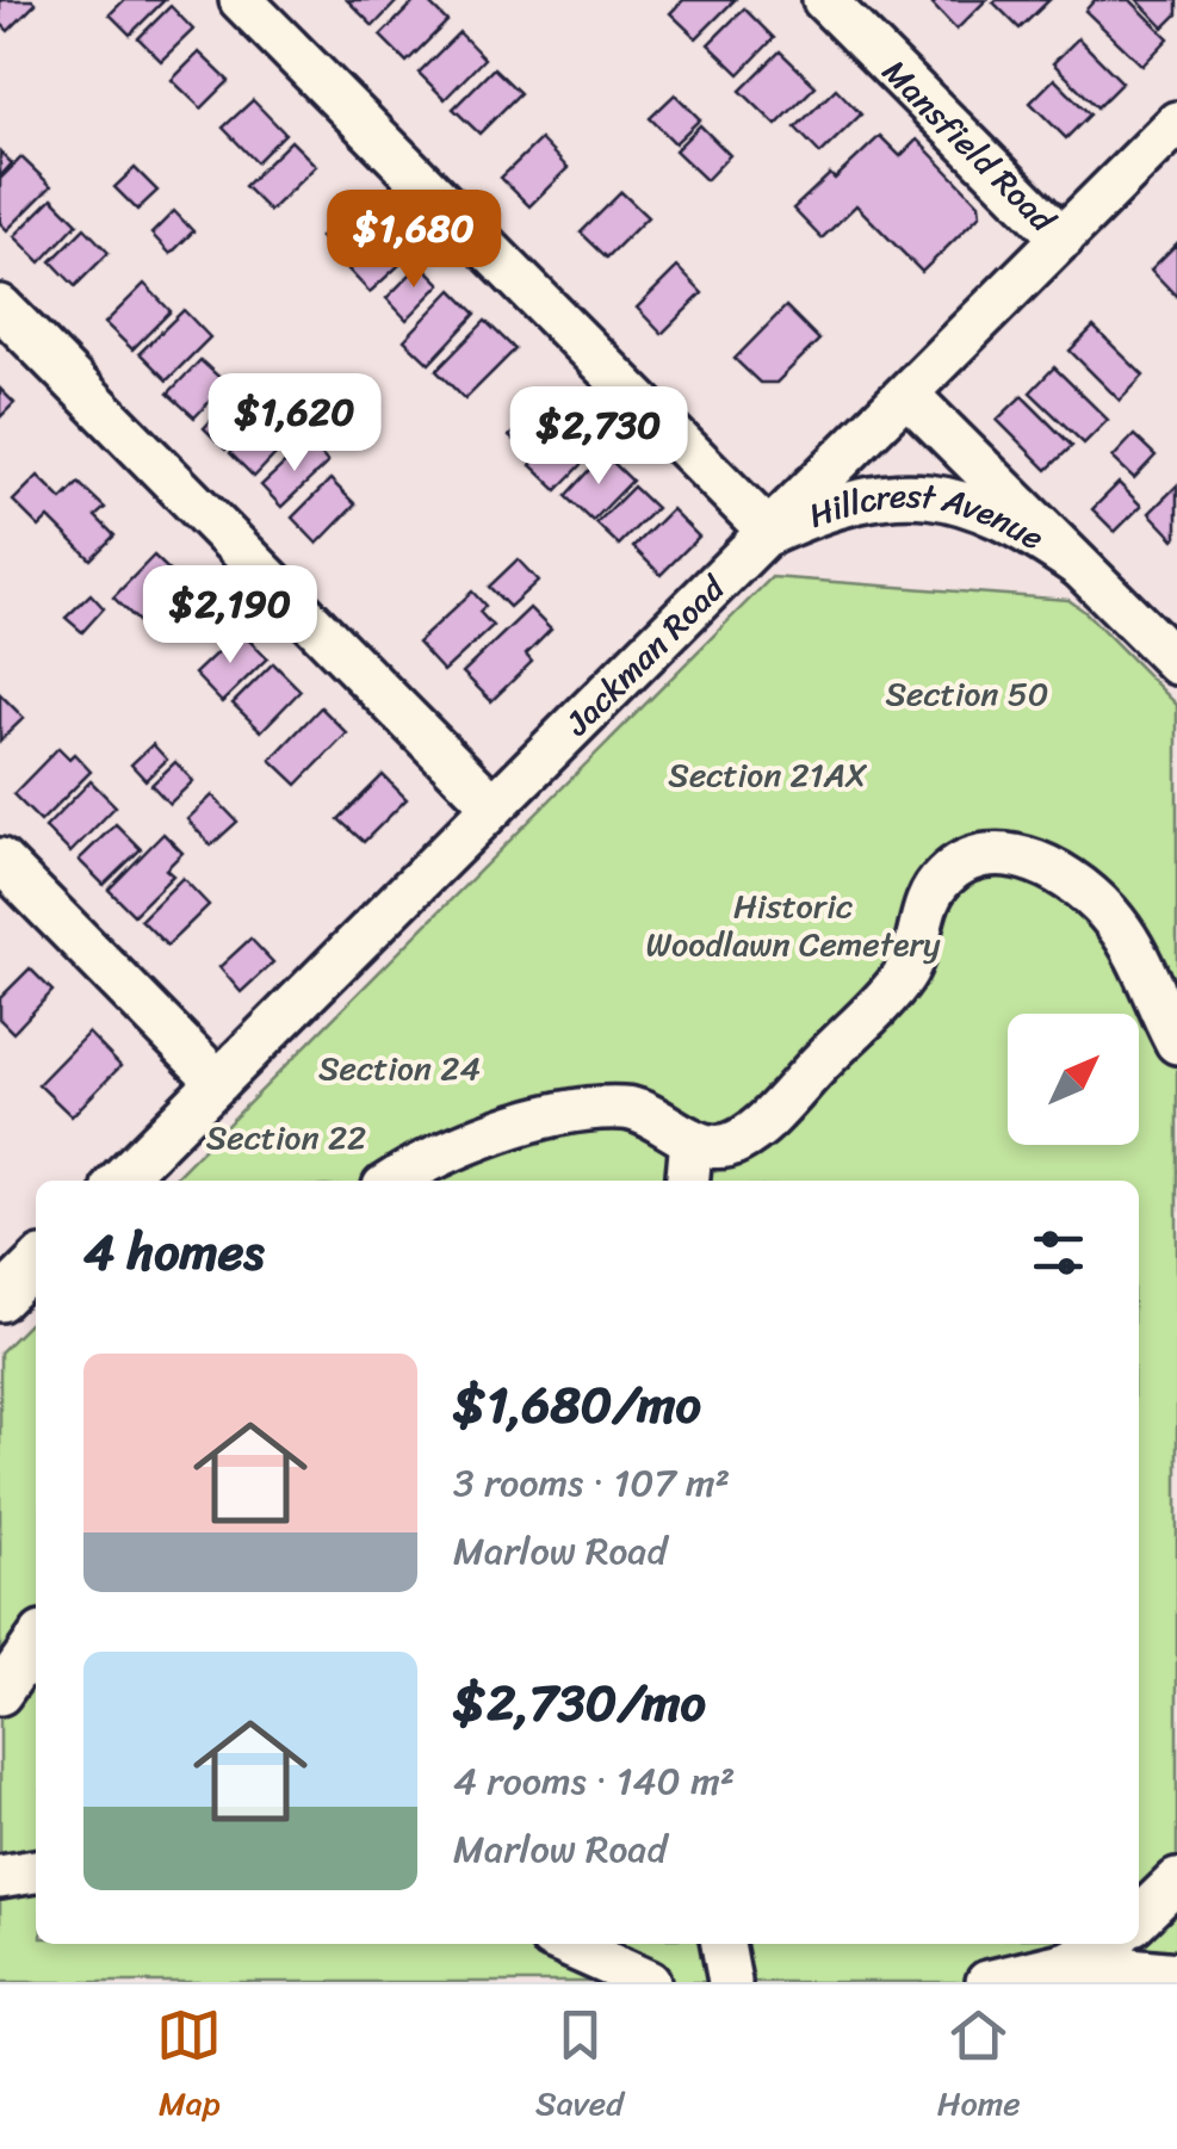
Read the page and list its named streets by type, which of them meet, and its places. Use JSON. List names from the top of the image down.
{
  "streets": {
    "street": ["Mansfield Road", "Hillcrest Avenue", "Jackman Road"]
  },
  "crossings": [
    ["Mansfield Road", "Jackman Road"],
    ["Hillcrest Avenue", "Jackman Road"]
  ],
  "parks": [
    "Section 50",
    "Section 21AX",
    "Historic Woodlawn Cemetery",
    "Section 24",
    "Section 22"
  ],
  "north": "top right",
  "page": {
    "price": [
      "$1,680",
      "$1,620",
      "$2,730",
      "$2,190"
    ],
    "heading": "4 homes",
    "list": [
      {
        "name": "$1,680/mo",
        "note": "3 rooms · 107 m² · Marlow Road"
      },
      {
        "name": "$2,730/mo",
        "note": "4 rooms · 140 m² · Marlow Road"
      }
    ],
    "tabs": ["Map", "Saved", "Home"]
  }
}
